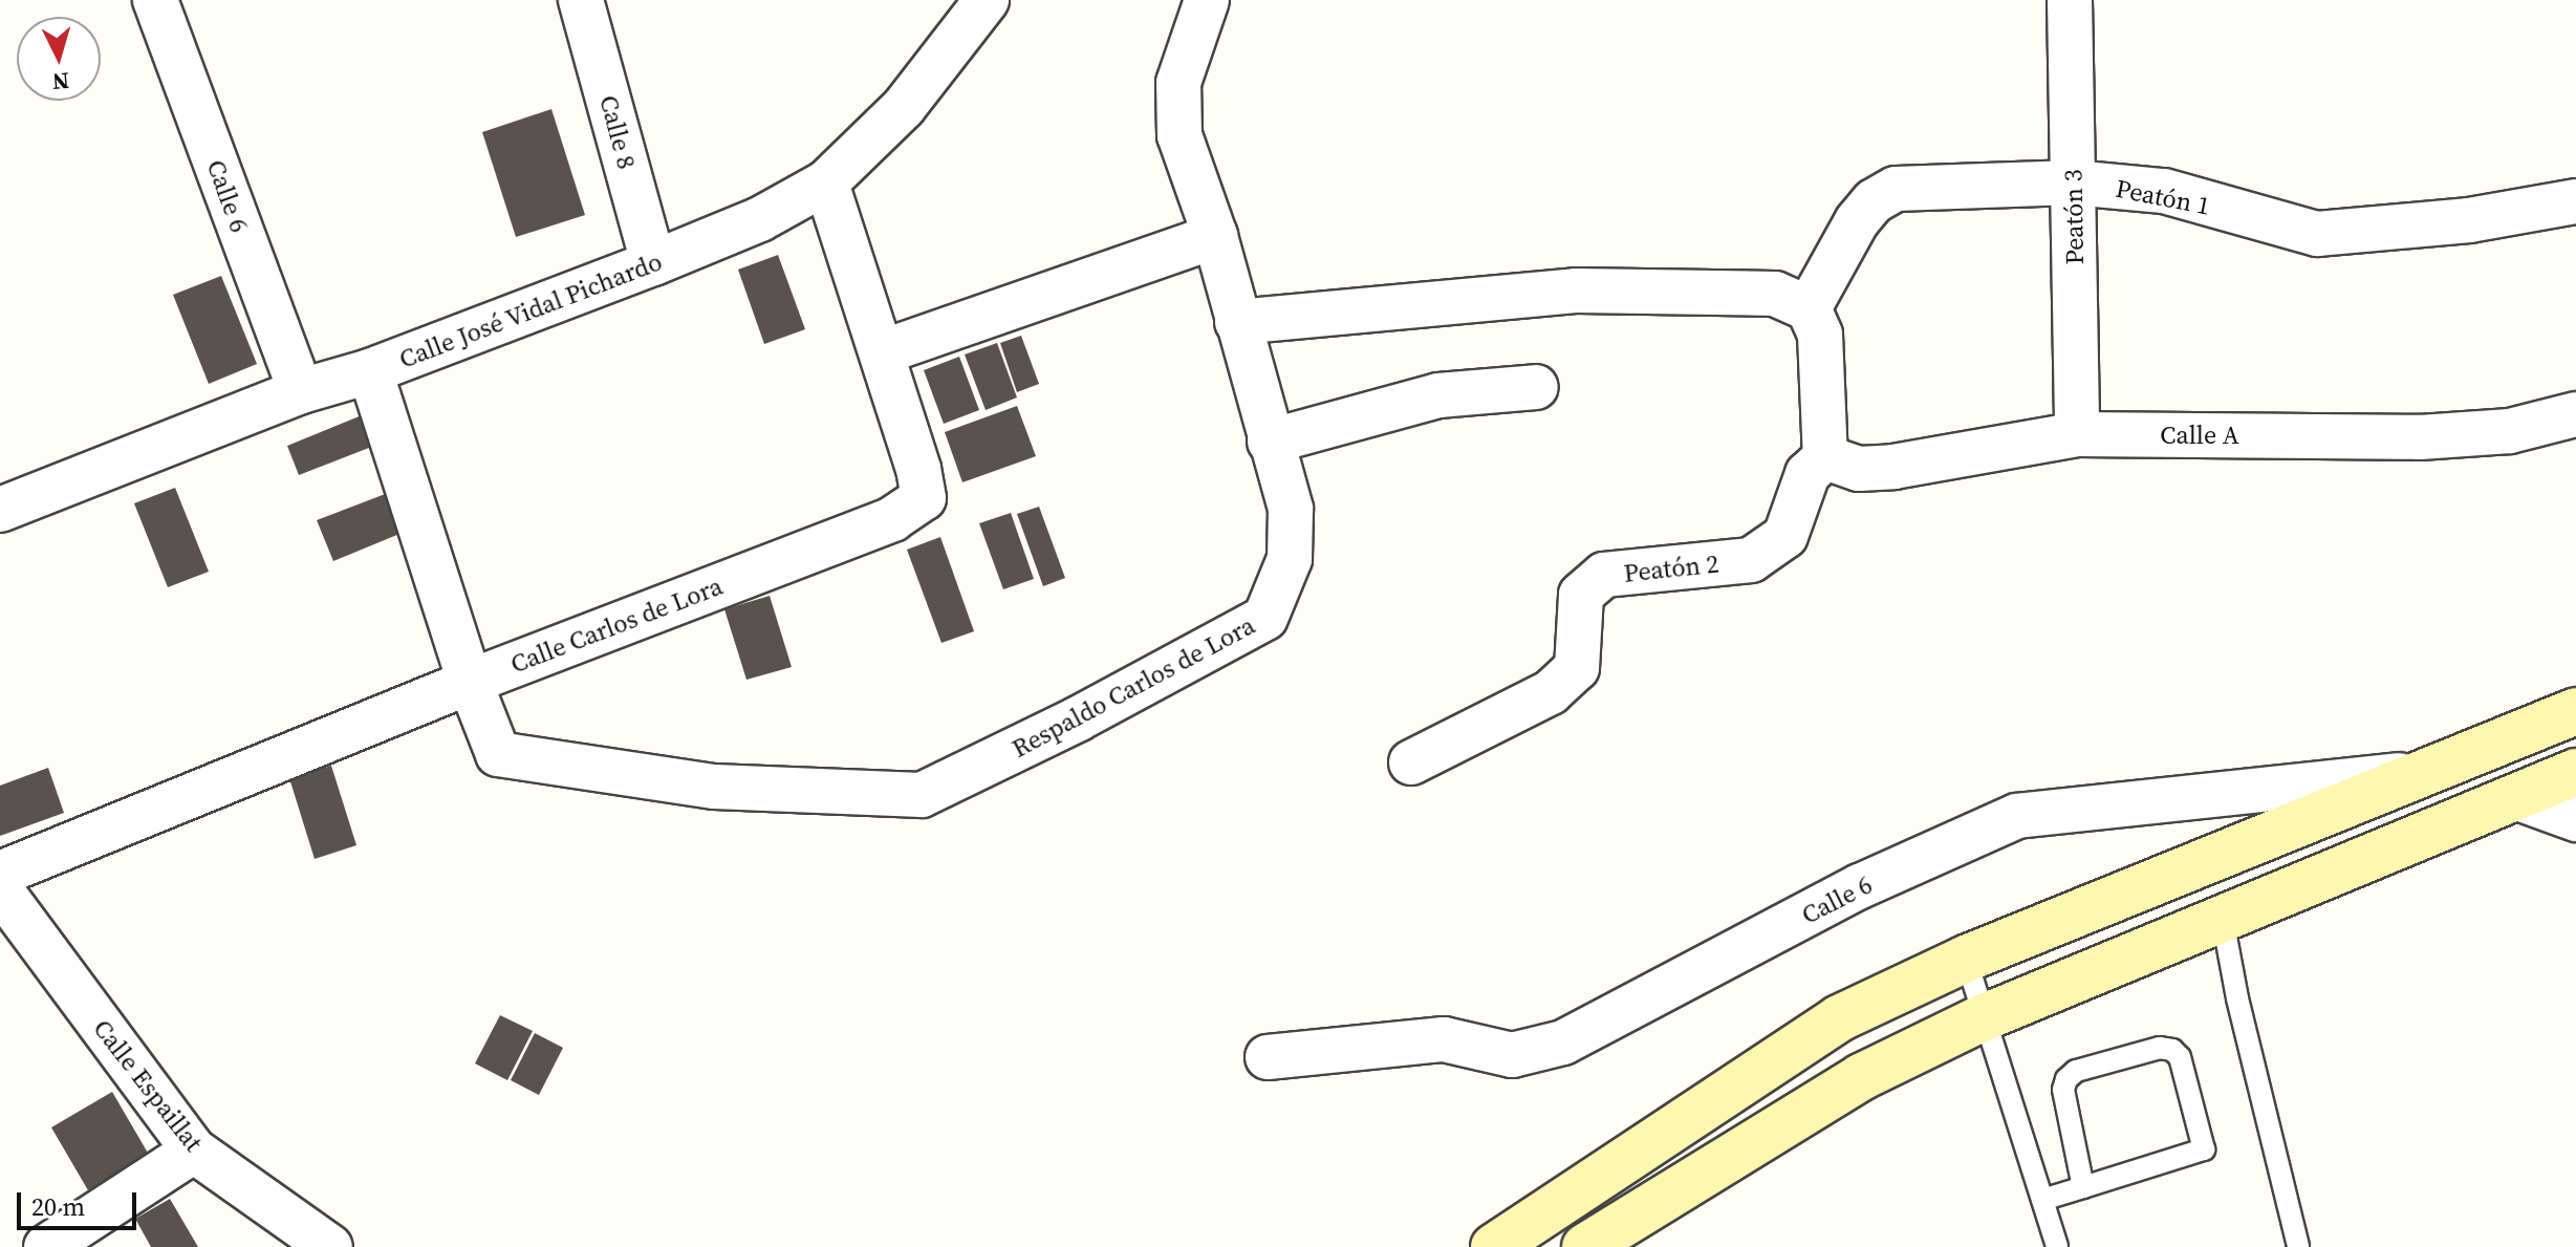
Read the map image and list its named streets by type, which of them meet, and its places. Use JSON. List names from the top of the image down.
{
  "streets": {
    "street": [
      "Calle 8",
      "Calle 6",
      "Peatón 1",
      "Peatón 3",
      "Calle José Vidal Pichardo",
      "Calle A",
      "Peatón 2",
      "Calle Carlos de Lora",
      "Respaldo Carlos de Lora",
      "Calle Espaillat"
    ]
  },
  "crossings": [
    ["Calle 8", "Calle José Vidal Pichardo"],
    ["Calle 6", "Calle José Vidal Pichardo"],
    ["Peatón 1", "Peatón 3"],
    ["Peatón 3", "Calle A"],
    ["Calle José Vidal Pichardo", "Calle Carlos de Lora"],
    ["Calle A", "Peatón 2"],
    ["Calle Carlos de Lora", "Respaldo Carlos de Lora"]
  ],
  "scale_bar": "20 m",
  "north": "bottom"
}
